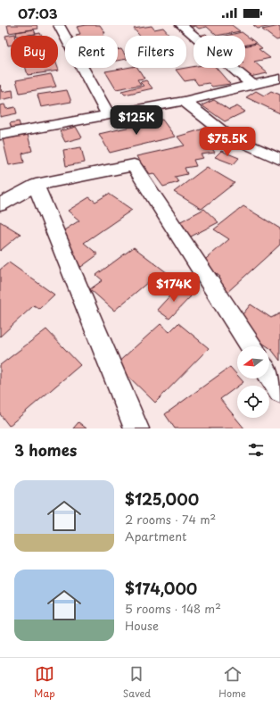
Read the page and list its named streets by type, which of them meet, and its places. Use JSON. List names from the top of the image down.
{
  "north": "left",
  "page": {
    "status": "07:03",
    "chip": [
      "Buy",
      "Rent",
      "Filters",
      "New"
    ],
    "price": ["$125K", "$75.5K", "$174K"],
    "heading": "3 homes",
    "list": [
      {
        "name": "$125,000",
        "note": "2 rooms · 74 m² · Apartment"
      },
      {
        "name": "$174,000",
        "note": "5 rooms · 148 m² · House"
      }
    ],
    "tabs": ["Map", "Saved", "Home"]
  }
}
